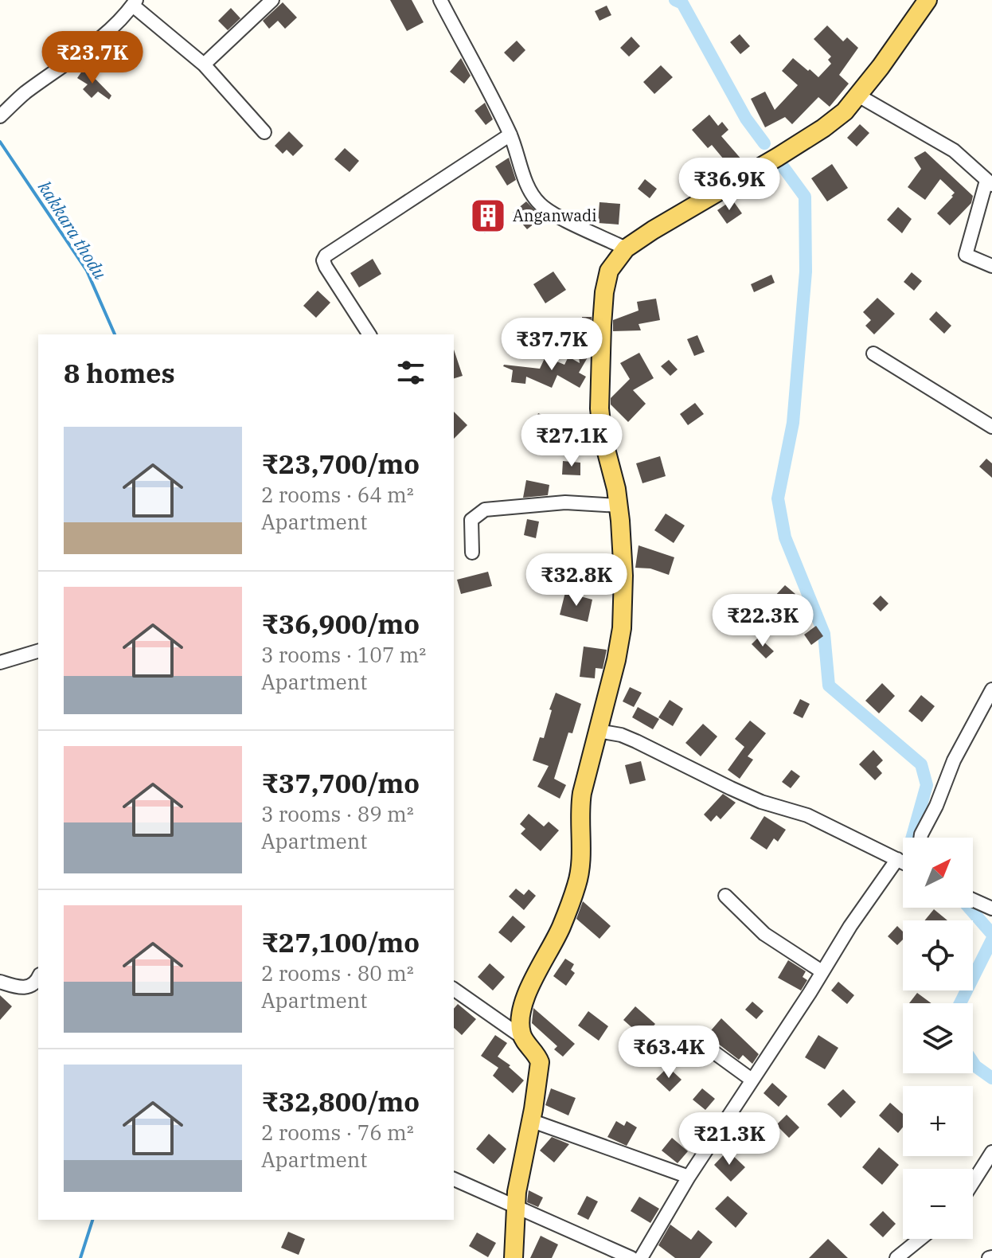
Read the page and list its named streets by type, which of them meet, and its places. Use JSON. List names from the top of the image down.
{
  "water": ["kakkara thodu"],
  "places": {
    "building": ["Anganwadi"]
  },
  "north": "top right",
  "page": {
    "price": [
      "₹23.7K",
      "₹36.9K",
      "₹37.7K",
      "₹27.1K",
      "₹32.8K",
      "₹22.3K",
      "₹63.4K",
      "₹21.3K"
    ],
    "heading": "8 homes",
    "list": [
      {
        "name": "₹23,700/mo",
        "note": "2 rooms · 64 m² · Apartment"
      },
      {
        "name": "₹36,900/mo",
        "note": "3 rooms · 107 m² · Apartment"
      },
      {
        "name": "₹37,700/mo",
        "note": "3 rooms · 89 m² · Apartment"
      },
      {
        "name": "₹27,100/mo",
        "note": "2 rooms · 80 m² · Apartment"
      },
      {
        "name": "₹32,800/mo",
        "note": "2 rooms · 76 m² · Apartment"
      }
    ],
    "map_buttons": ["+", "−"]
  }
}
